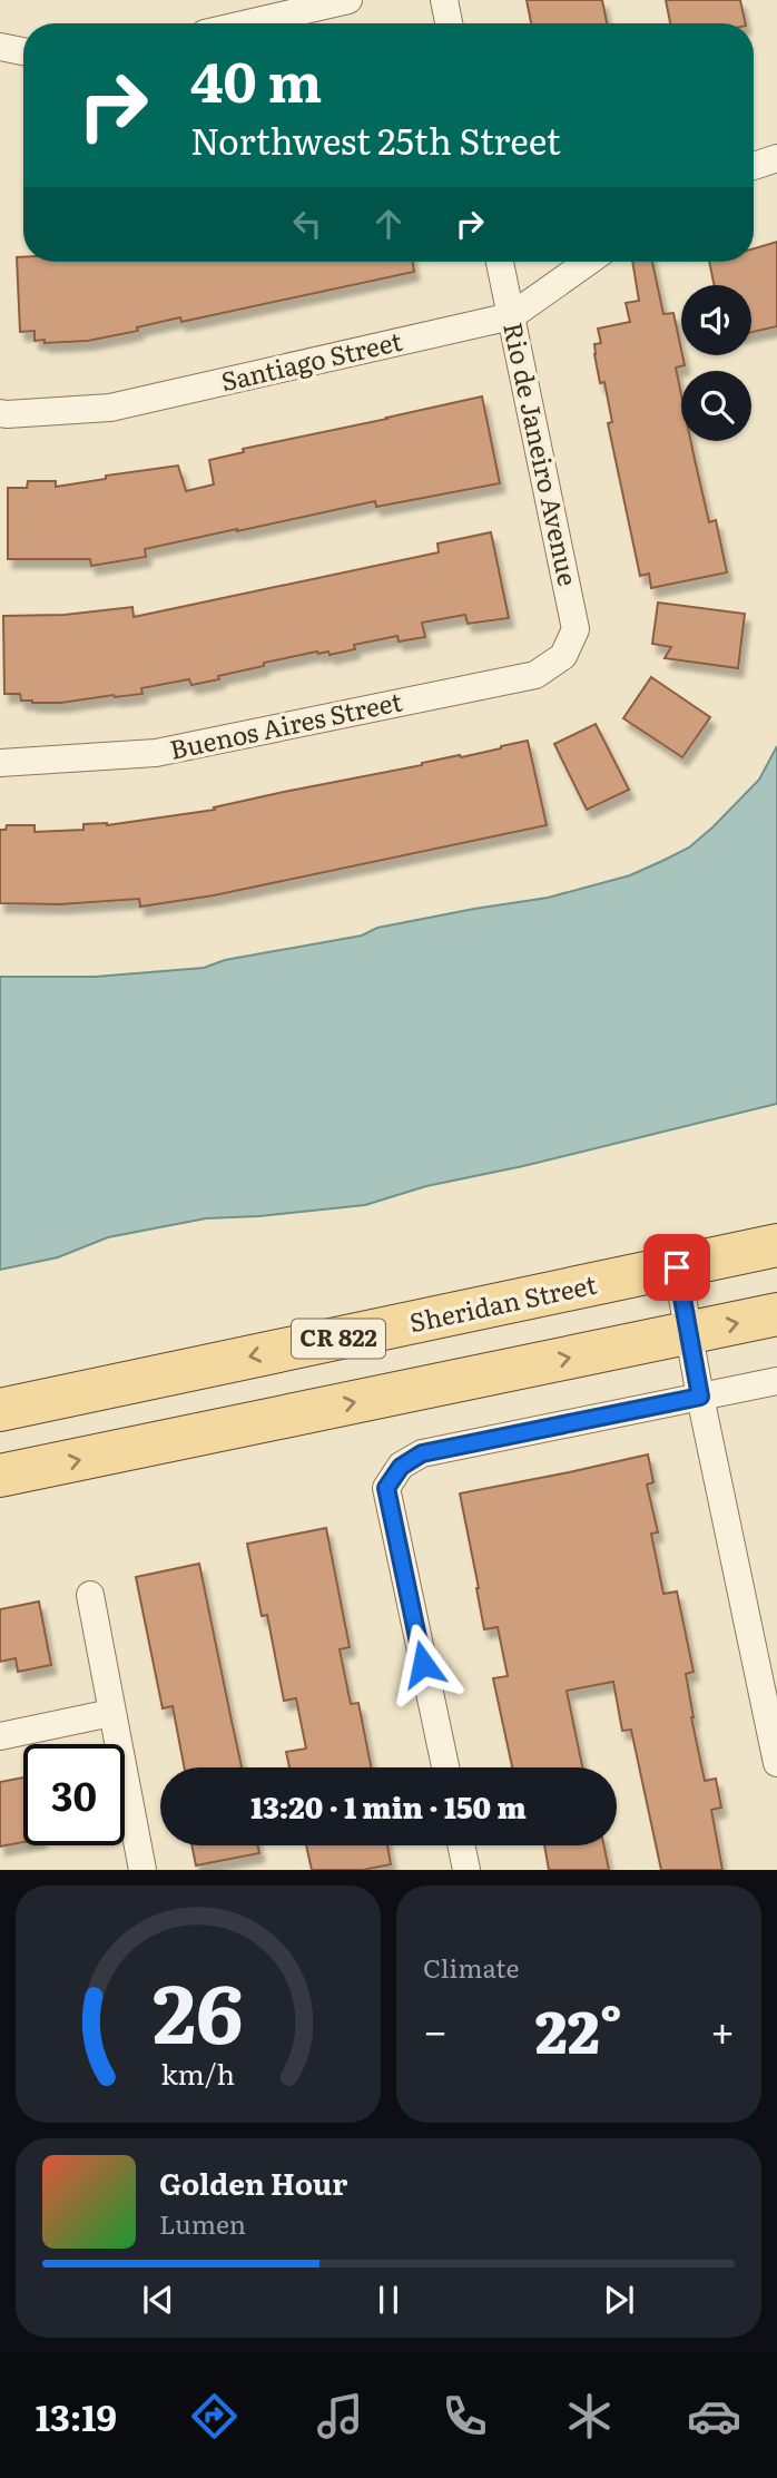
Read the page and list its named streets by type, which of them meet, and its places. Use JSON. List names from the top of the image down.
{
  "streets": {
    "main road": ["Sheridan Street", "CR 822"],
    "street": ["Santiago Street", "Rio de Janeiro Avenue", "Buenos Aires Street"]
  },
  "crossings": [
    ["Santiago Street", "Rio de Janeiro Avenue"],
    ["Rio de Janeiro Avenue", "Buenos Aires Street"]
  ],
  "page": {
    "turn": ["40 m", "Northwest 25th Street"],
    "limit": "30",
    "trip": "13:20 · 1 min · 150 m",
    "tile": "Climate",
    "heat": ["−", "22°", "+"],
    "song": ["Golden Hour", "Lumen"],
    "tabs": "13:19",
    "gauge": ["26", "km/h"]
  }
}
